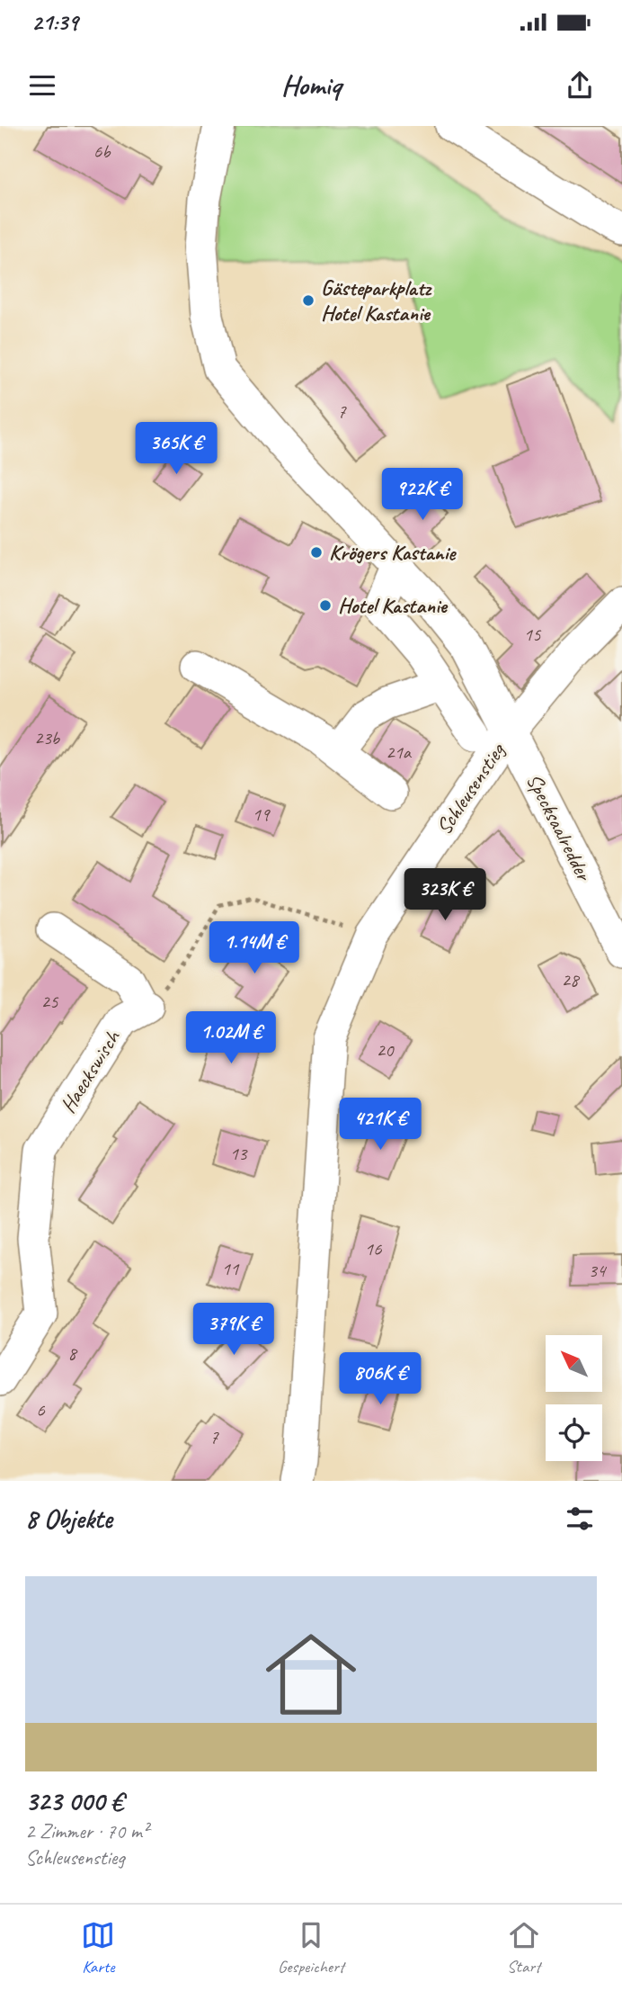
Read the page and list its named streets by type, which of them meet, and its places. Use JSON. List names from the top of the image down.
{
  "streets": {
    "street": ["Schleusenstieg", "Specksaalredder", "Haeckswisch"]
  },
  "crossings": [
    ["Schleusenstieg", "Specksaalredder"]
  ],
  "places": ["Gästeparkplatz Hotel Kastanie", "Krögers Kastanie", "Hotel Kastanie"],
  "house_numbers": [
    "6b",
    "7",
    "15",
    "23b",
    "21a",
    "19",
    "28",
    "25",
    "20",
    "13",
    "16",
    "11",
    "34",
    "8",
    "6",
    "7"
  ],
  "north": "top left",
  "page": {
    "status": "21:39",
    "header": "Homiq",
    "price": [
      "365K €",
      "922K €",
      "323K €",
      "1.14M €",
      "1.02M €",
      "421K €",
      "379K €",
      "806K €"
    ],
    "heading": "8 Objekte",
    "list": [
      {
        "name": "323 000 €",
        "note": "2 Zimmer · 70 m² · Schleusenstieg"
      }
    ],
    "tabs": ["Karte", "Gespeichert", "Start"]
  }
}
